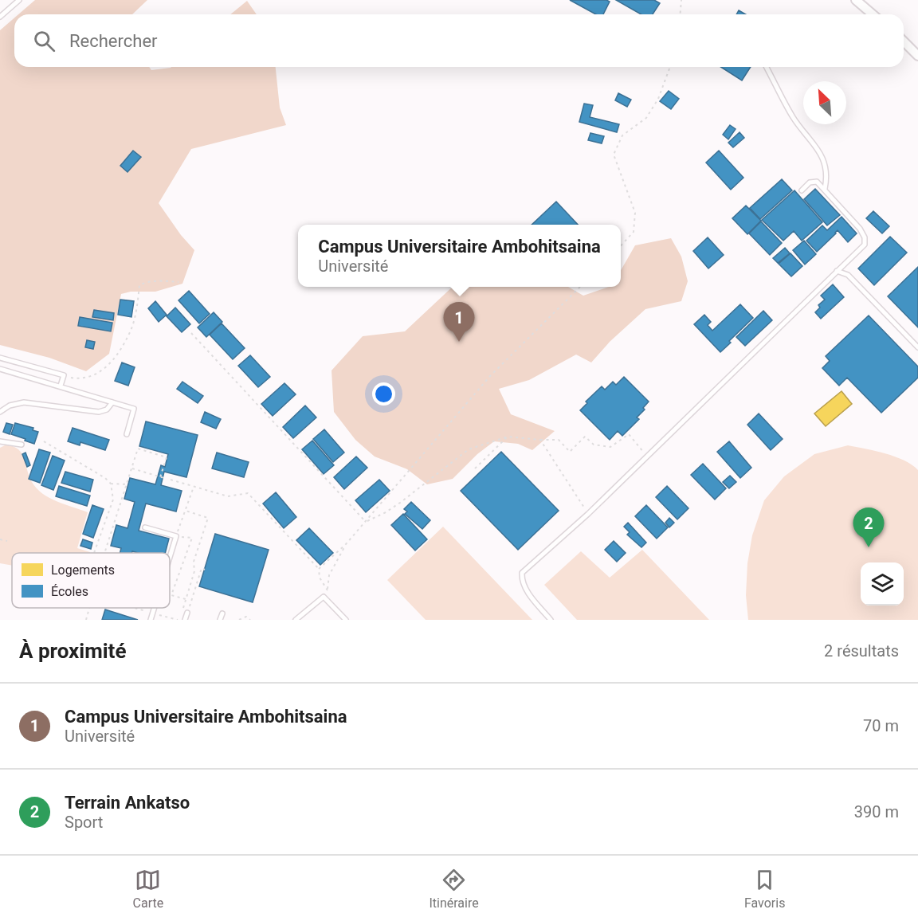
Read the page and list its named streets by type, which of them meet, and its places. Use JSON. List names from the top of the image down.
{
  "legend": ["Logements", "Écoles"],
  "north": "top left",
  "page": {
    "search": "Rechercher",
    "popup": ["Campus Universitaire Ambohitsaina", "Université"],
    "pins": ["1", "2"],
    "heading": ["À proximité", "2 résultats"],
    "list": [
      {
        "mark": "1",
        "name": "Campus Universitaire Ambohitsaina",
        "note": "Université",
        "value": "70 m"
      },
      {
        "mark": "2",
        "name": "Terrain Ankatso",
        "note": "Sport",
        "value": "390 m"
      }
    ],
    "nav": ["Carte", "Itinéraire", "Favoris"]
  }
}
